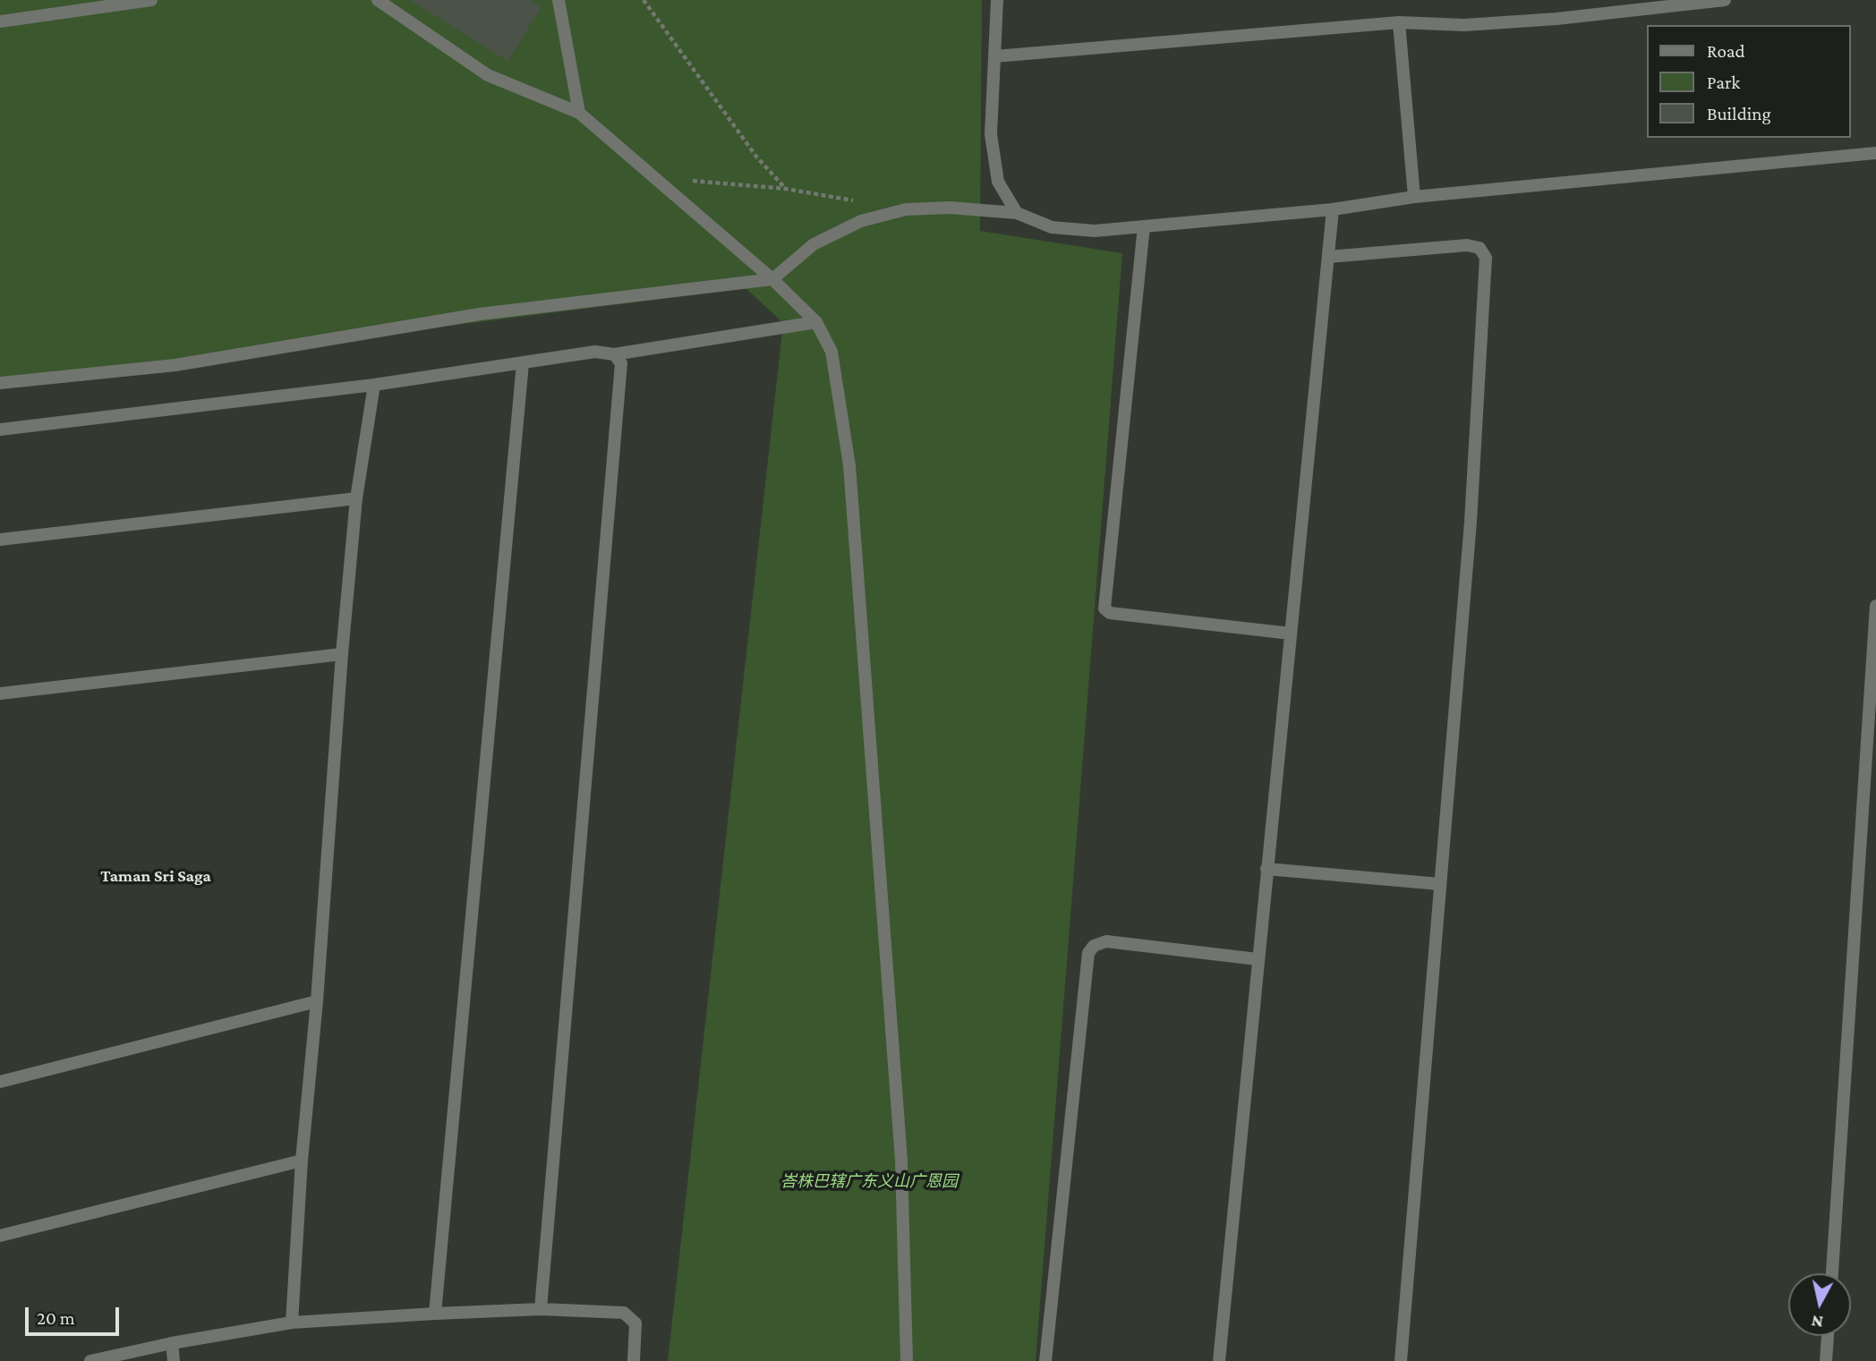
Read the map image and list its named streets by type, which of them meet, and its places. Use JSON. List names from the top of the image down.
{
  "districts": ["Taman Sri Saga"],
  "parks": ["峇株巴辖广东义山广恩园"],
  "legend": ["Road", "Park", "Building"],
  "scale_bar": "20 m",
  "north": "bottom"
}
